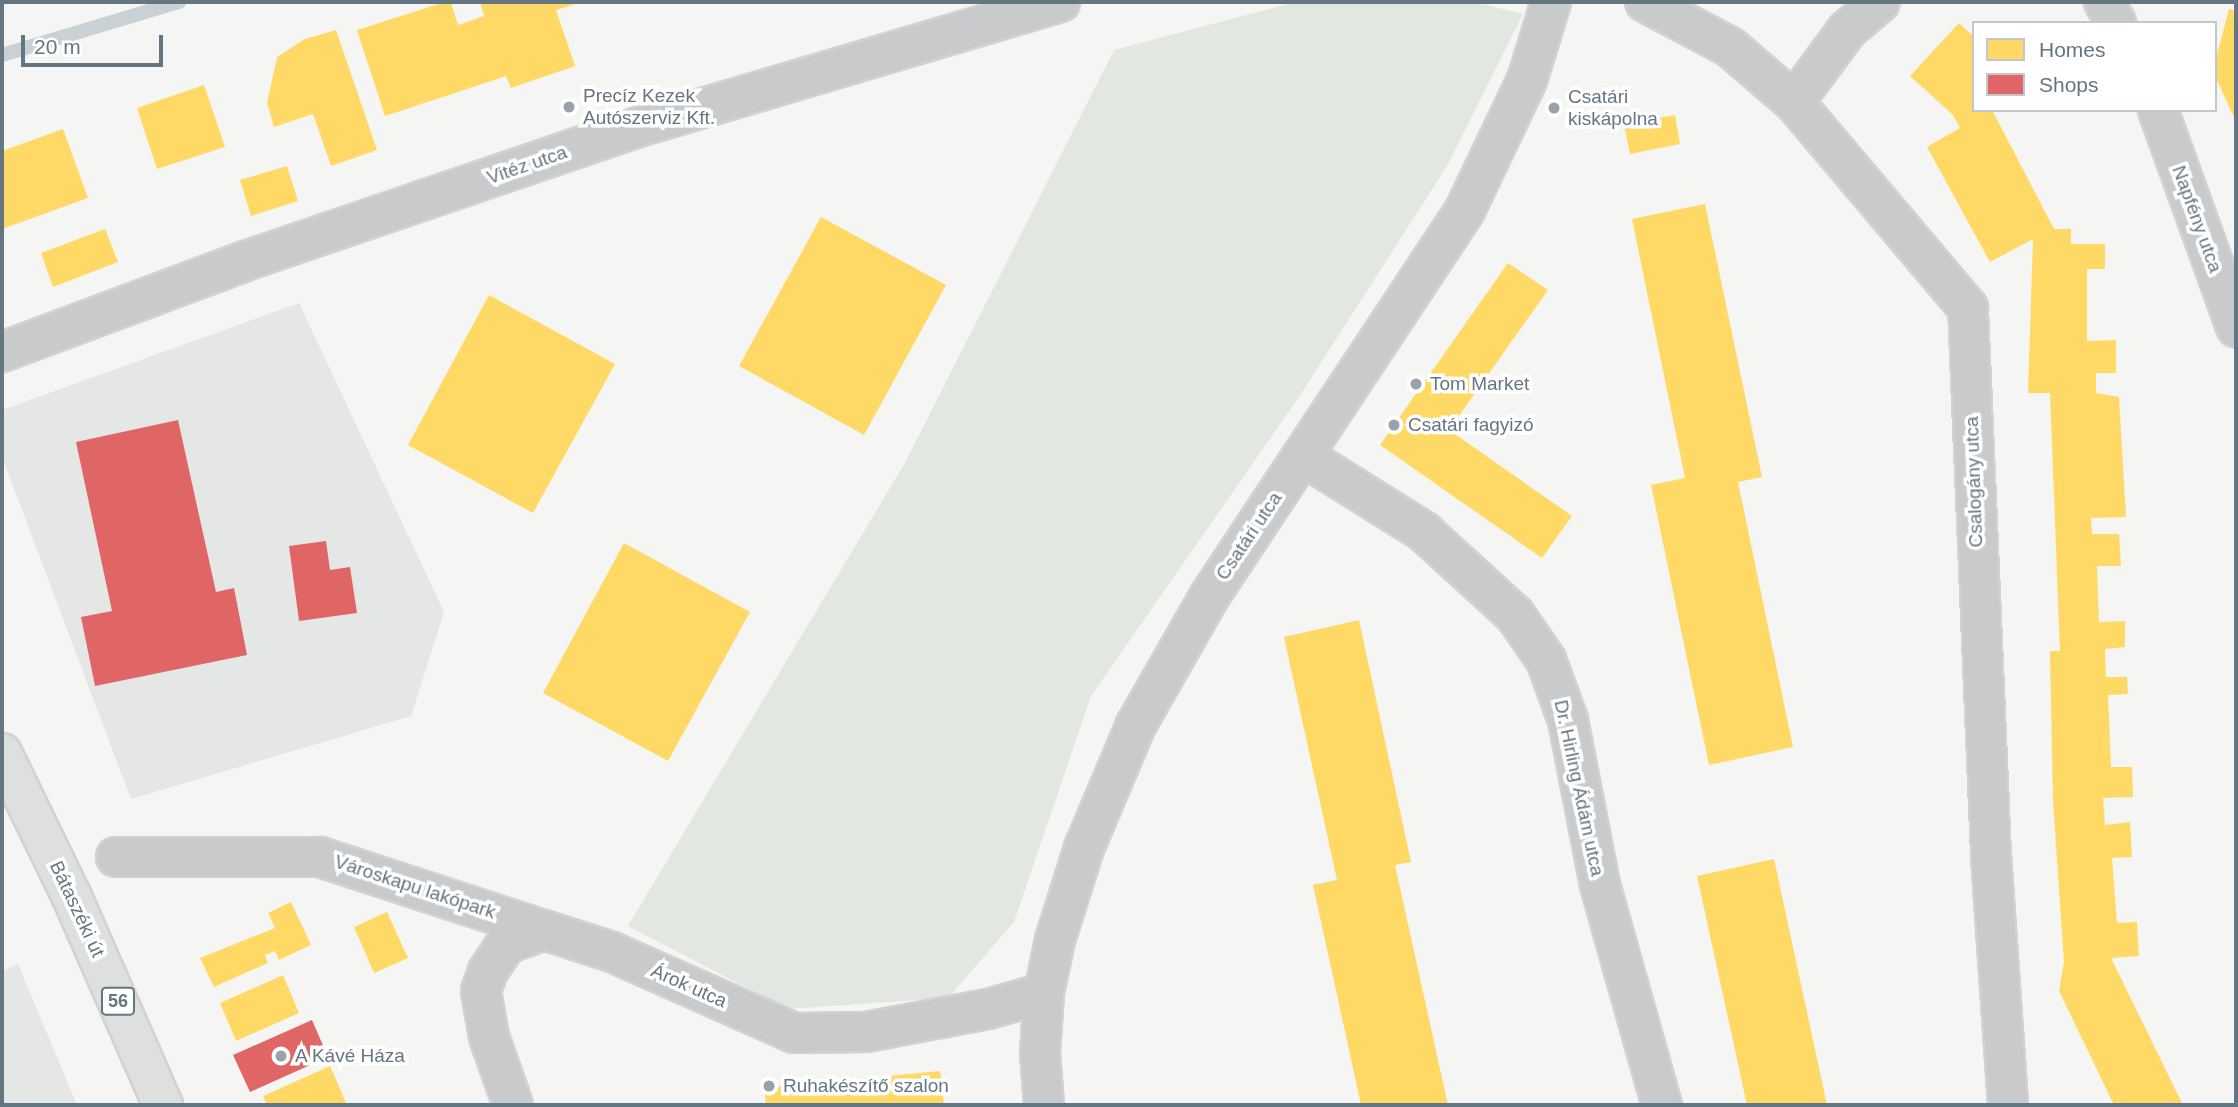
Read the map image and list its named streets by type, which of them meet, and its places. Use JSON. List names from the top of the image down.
{
  "streets": {
    "main road": ["Bátaszéki út", "56"],
    "street": [
      "Vitéz utca",
      "Napfény utca",
      "Csalogány utca",
      "Csatári utca",
      "Dr. Hirling Ádám utca",
      "Városkapu lakópark",
      "Árok utca"
    ]
  },
  "crossings": [
    ["Csatári utca", "Dr. Hirling Ádám utca"],
    ["Csatári utca", "Árok utca"],
    ["Városkapu lakópark", "Árok utca"]
  ],
  "places": [
    "Precíz Kezek Autószerviz Kft.",
    "Csatári kiskápolna",
    "Tom Market",
    "Csatári fagyizó",
    "A Kávé Háza",
    "Ruhakészítő szalon"
  ],
  "legend": ["Homes", "Shops"],
  "scale_bar": "20 m"
}
